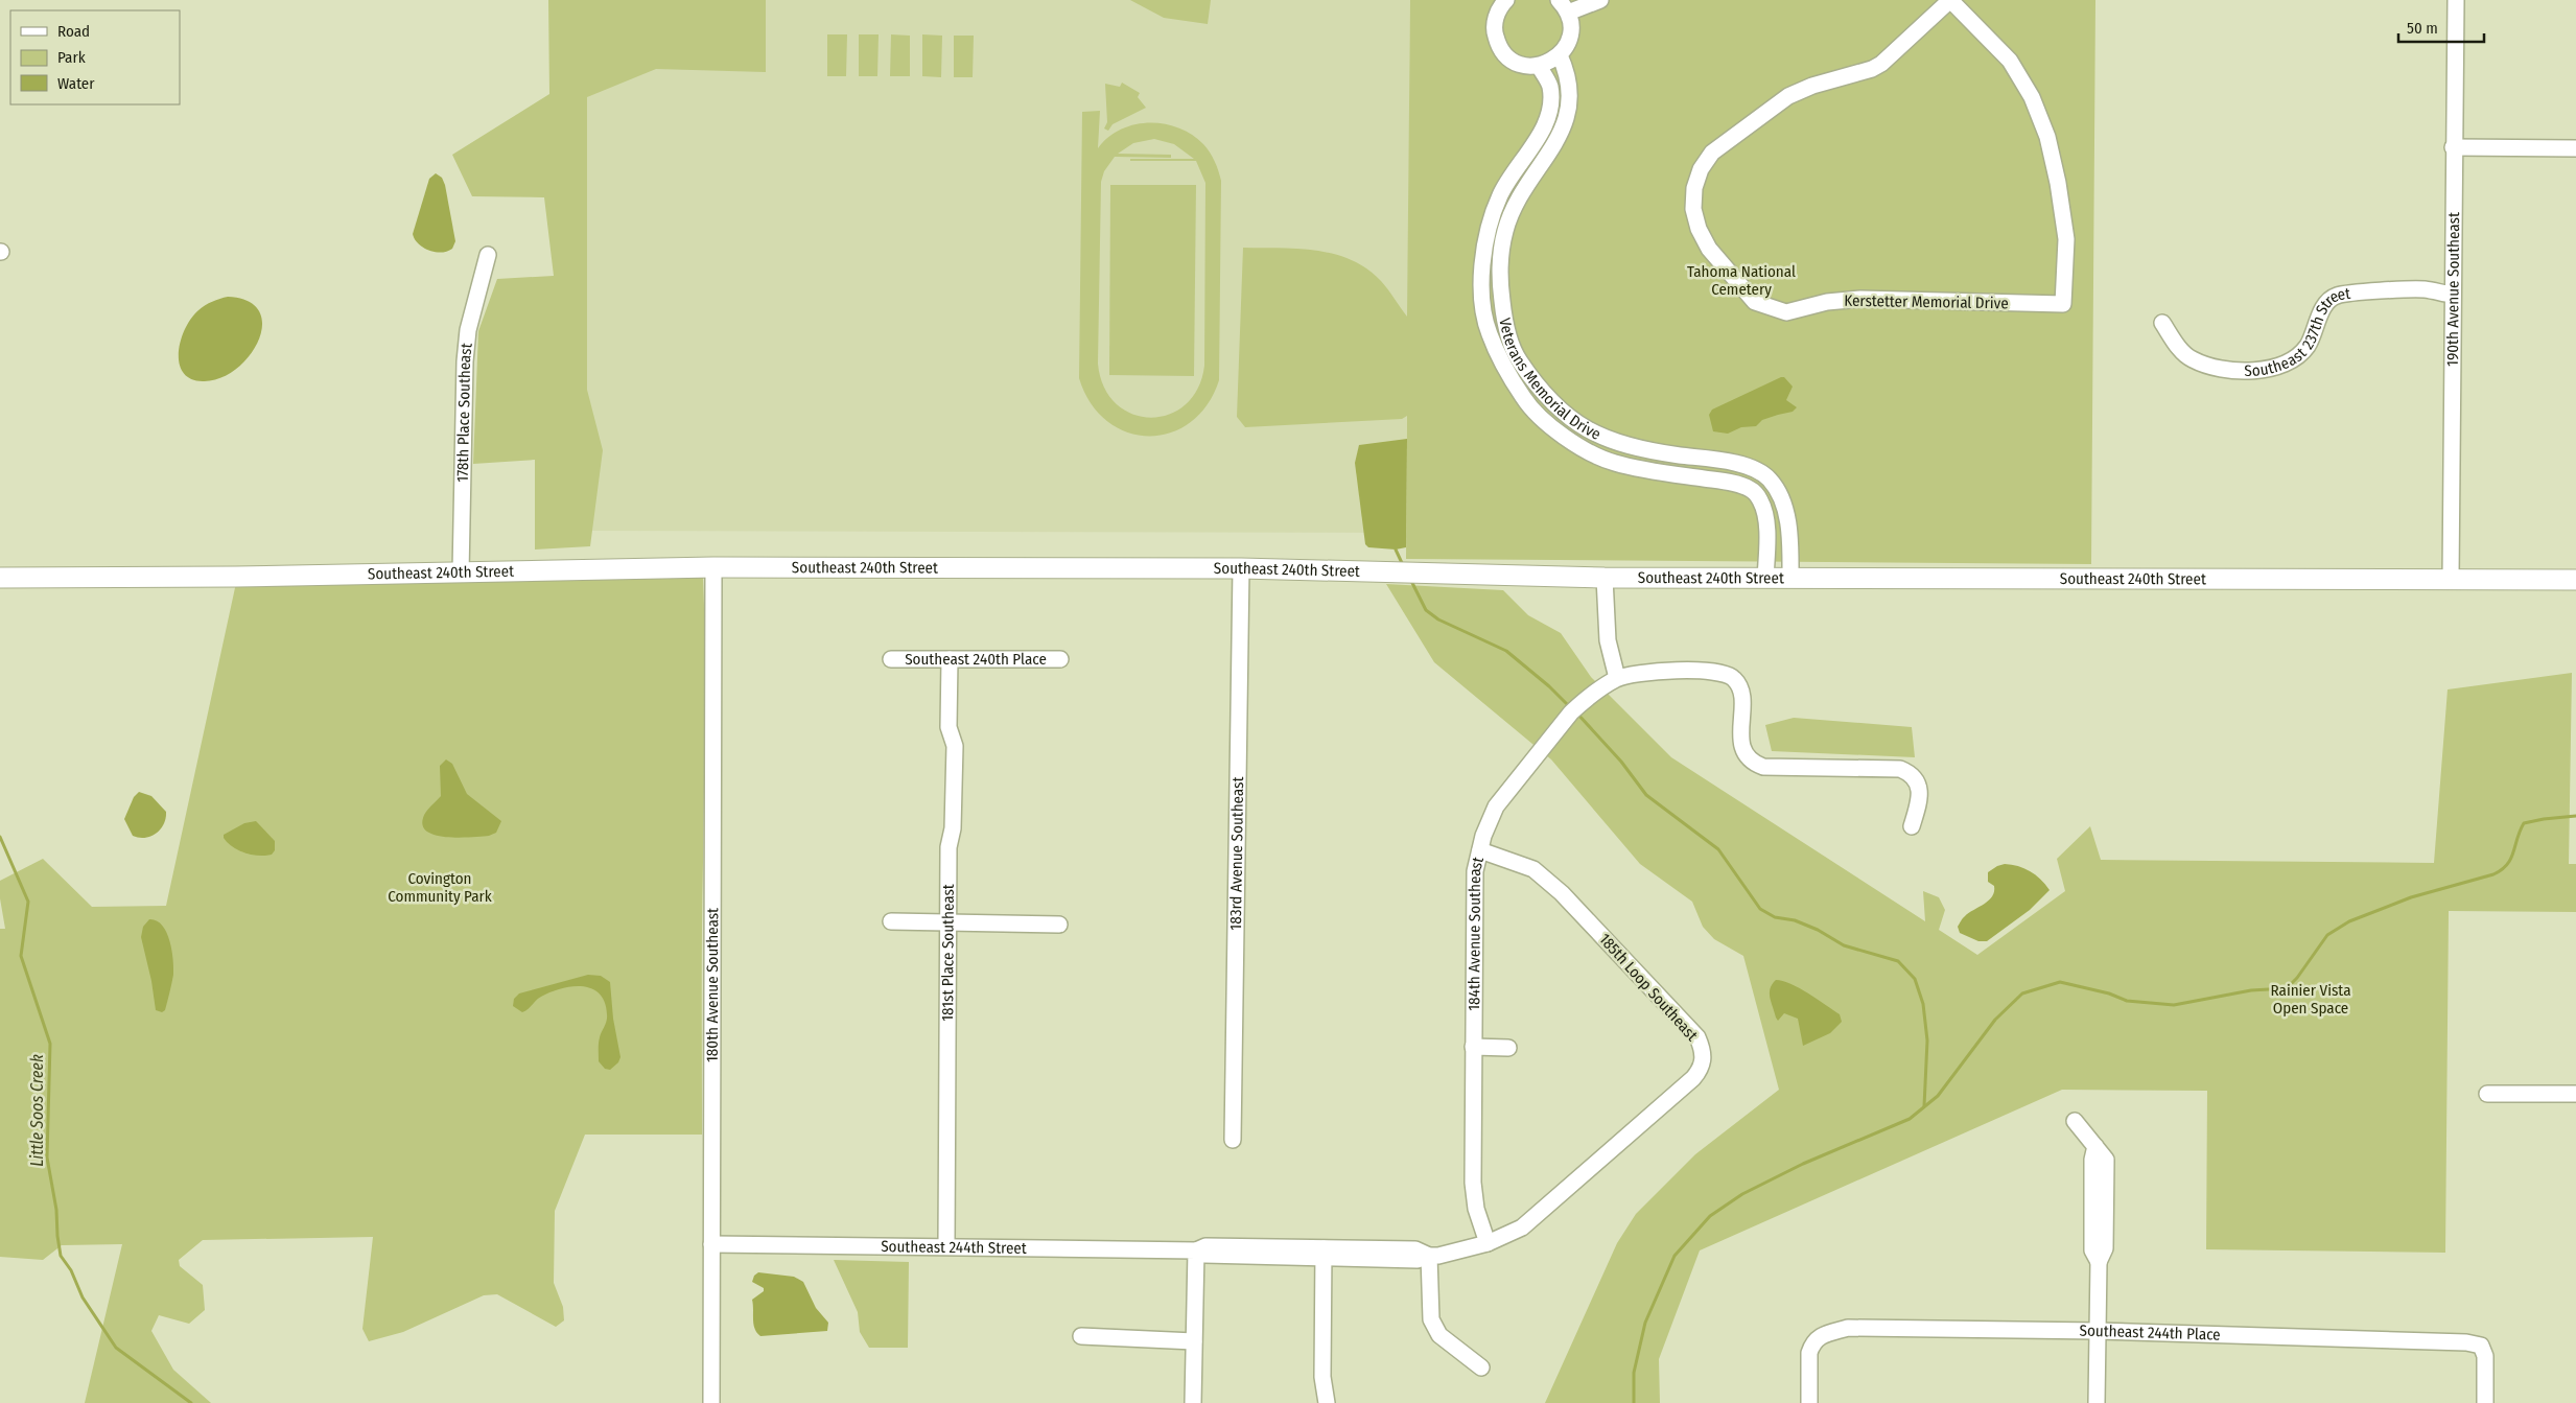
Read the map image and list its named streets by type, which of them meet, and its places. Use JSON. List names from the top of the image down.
{
  "streets": {
    "main road": ["Southeast 240th Street"],
    "street": [
      "190th Avenue Southeast",
      "Kerstetter Memorial Drive",
      "Southeast 237th Street",
      "Veterans Memorial Drive",
      "178th Place Southeast",
      "Southeast 240th Place",
      "183rd Avenue Southeast",
      "184th Avenue Southeast",
      "181st Place Southeast",
      "180th Avenue Southeast",
      "185th Loop Southeast",
      "Southeast 244th Street",
      "Southeast 244th Place"
    ]
  },
  "crossings": [
    ["190th Avenue Southeast", "Southeast 237th Street"],
    ["190th Avenue Southeast", "Southeast 240th Street"],
    ["Veterans Memorial Drive", "Southeast 240th Street"],
    ["178th Place Southeast", "Southeast 240th Street"],
    ["Southeast 240th Street", "183rd Avenue Southeast"],
    ["Southeast 240th Street", "180th Avenue Southeast"],
    ["Southeast 240th Place", "181st Place Southeast"],
    ["184th Avenue Southeast", "185th Loop Southeast"],
    ["184th Avenue Southeast", "Southeast 244th Street"],
    ["181st Place Southeast", "Southeast 244th Street"],
    ["180th Avenue Southeast", "Southeast 244th Street"],
    ["185th Loop Southeast", "Southeast 244th Street"]
  ],
  "water": ["Little Soos Creek"],
  "parks": ["Tahoma National Cemetery", "Covington Community Park", "Rainier Vista Open Space"],
  "legend": ["Road", "Park", "Water"],
  "scale_bar": "50 m"
}
